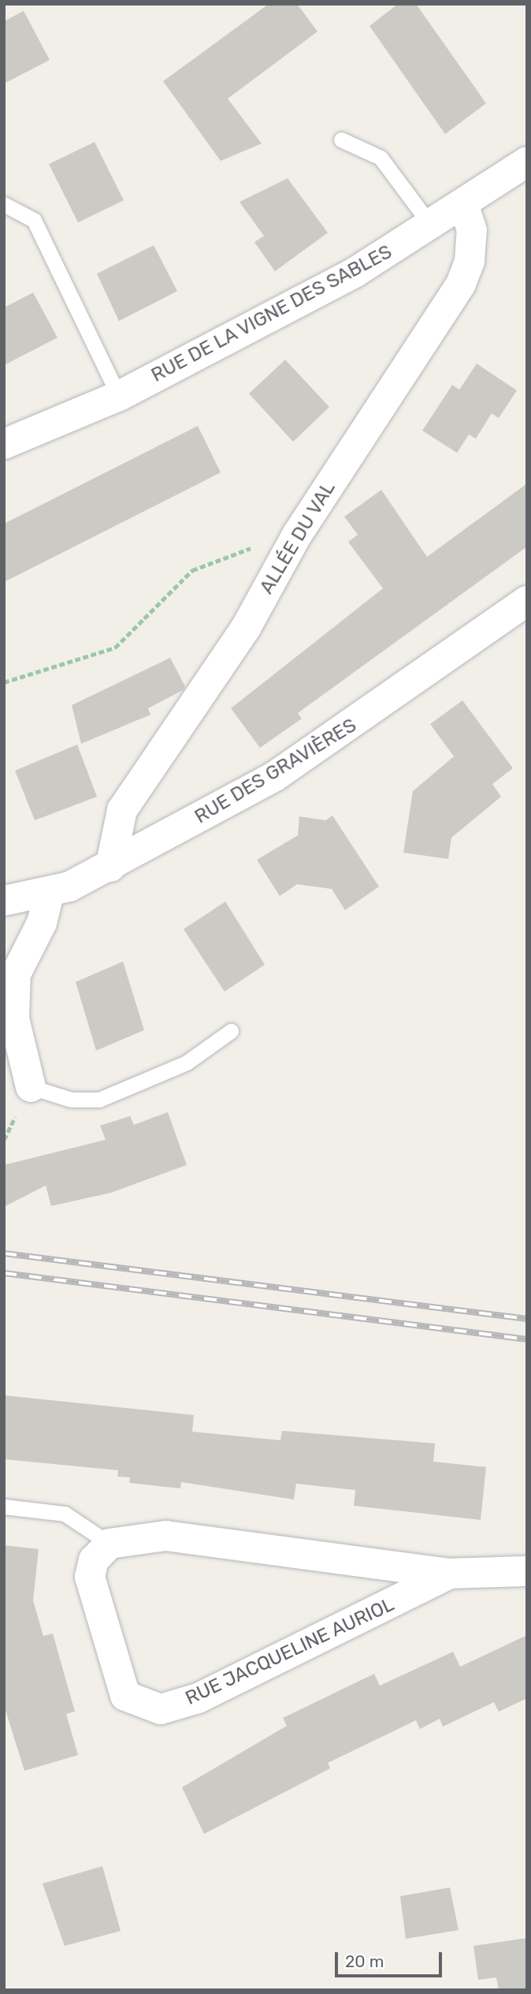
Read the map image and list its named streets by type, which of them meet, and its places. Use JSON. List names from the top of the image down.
{
  "streets": {
    "street": [
      "RUE DE LA VIGNE DES SABLES",
      "ALLÉE DU VAL",
      "RUE DES GRAVIÈRES",
      "RUE JACQUELINE AURIOL"
    ]
  },
  "crossings": [
    ["RUE DE LA VIGNE DES SABLES", "ALLÉE DU VAL"],
    ["ALLÉE DU VAL", "RUE DES GRAVIÈRES"]
  ],
  "scale_bar": "20 m"
}
